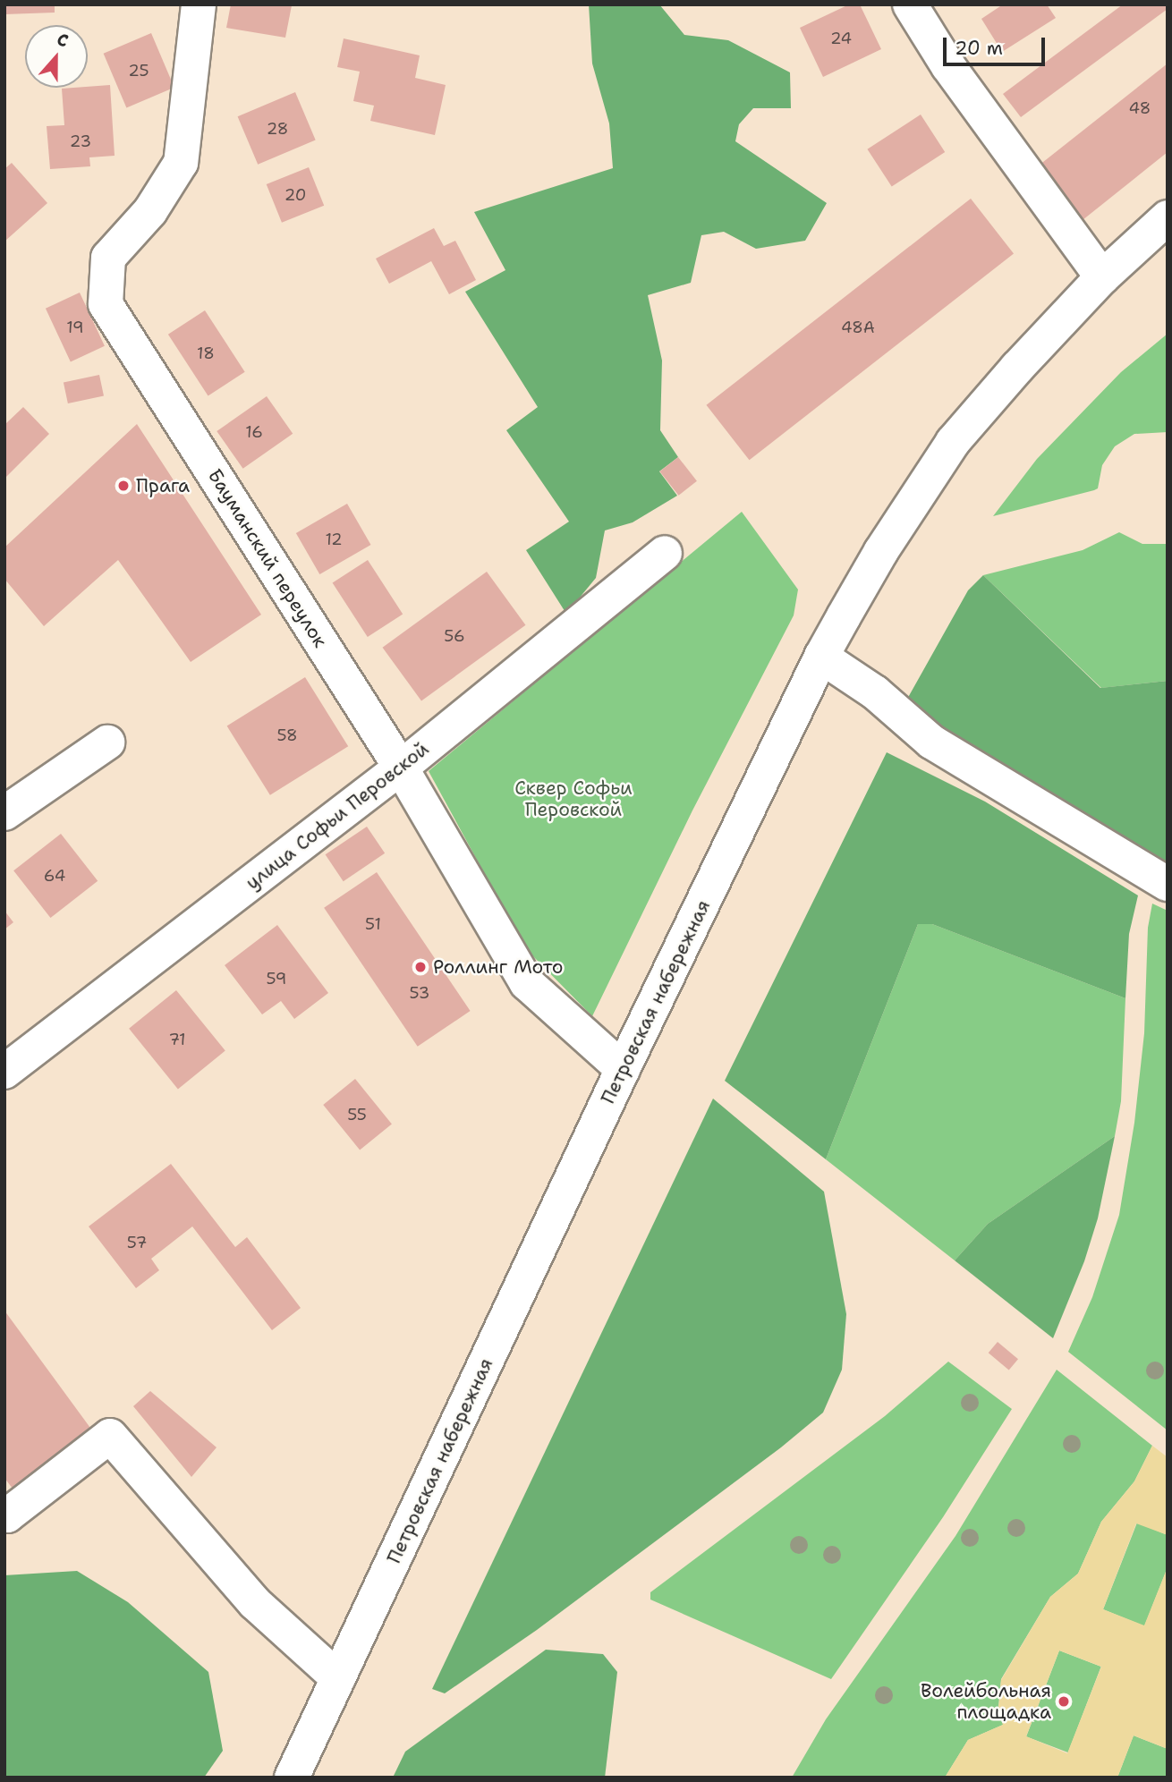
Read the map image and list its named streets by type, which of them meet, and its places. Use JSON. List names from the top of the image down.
{
  "streets": {
    "street": ["Бауманский переулок", "улица Софьи Перовской", "Петровская набережная"]
  },
  "crossings": [
    ["Бауманский переулок", "улица Софьи Перовской"],
    ["Бауманский переулок", "Петровская набережная"]
  ],
  "parks": ["Сквер Софьи Перовской"],
  "places": ["Прага", "Роллинг Мото", "Волейбольная площадка"],
  "house_numbers": [
    "24",
    "25",
    "48",
    "28",
    "23",
    "20",
    "19",
    "48А",
    "18",
    "16",
    "12",
    "56",
    "58",
    "64",
    "51",
    "59",
    "53",
    "71",
    "55",
    "57"
  ],
  "scale_bar": "20 m",
  "north": "top"
}
